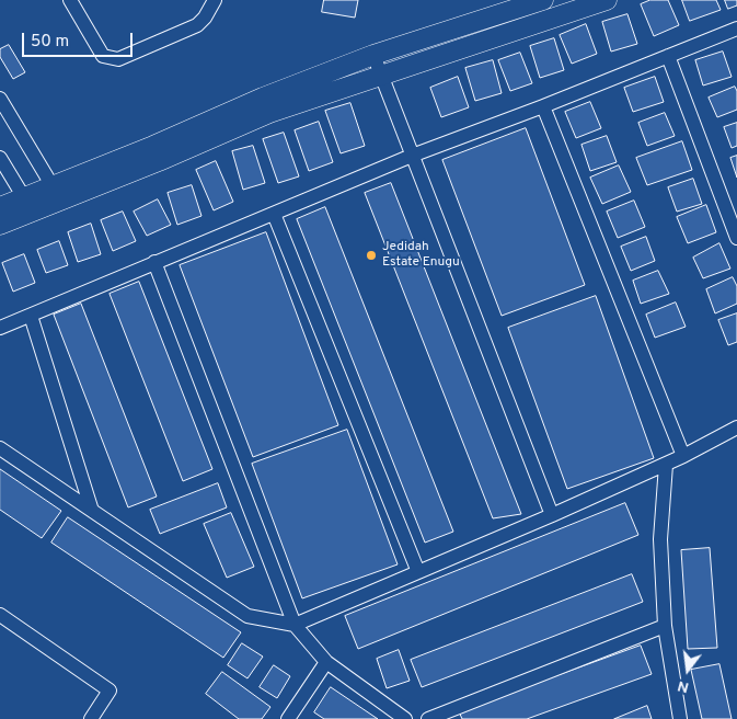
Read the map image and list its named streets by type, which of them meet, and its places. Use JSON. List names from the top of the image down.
{
  "places": ["Jedidah Estate Enugu"],
  "scale_bar": "50 m",
  "north": "bottom"
}
